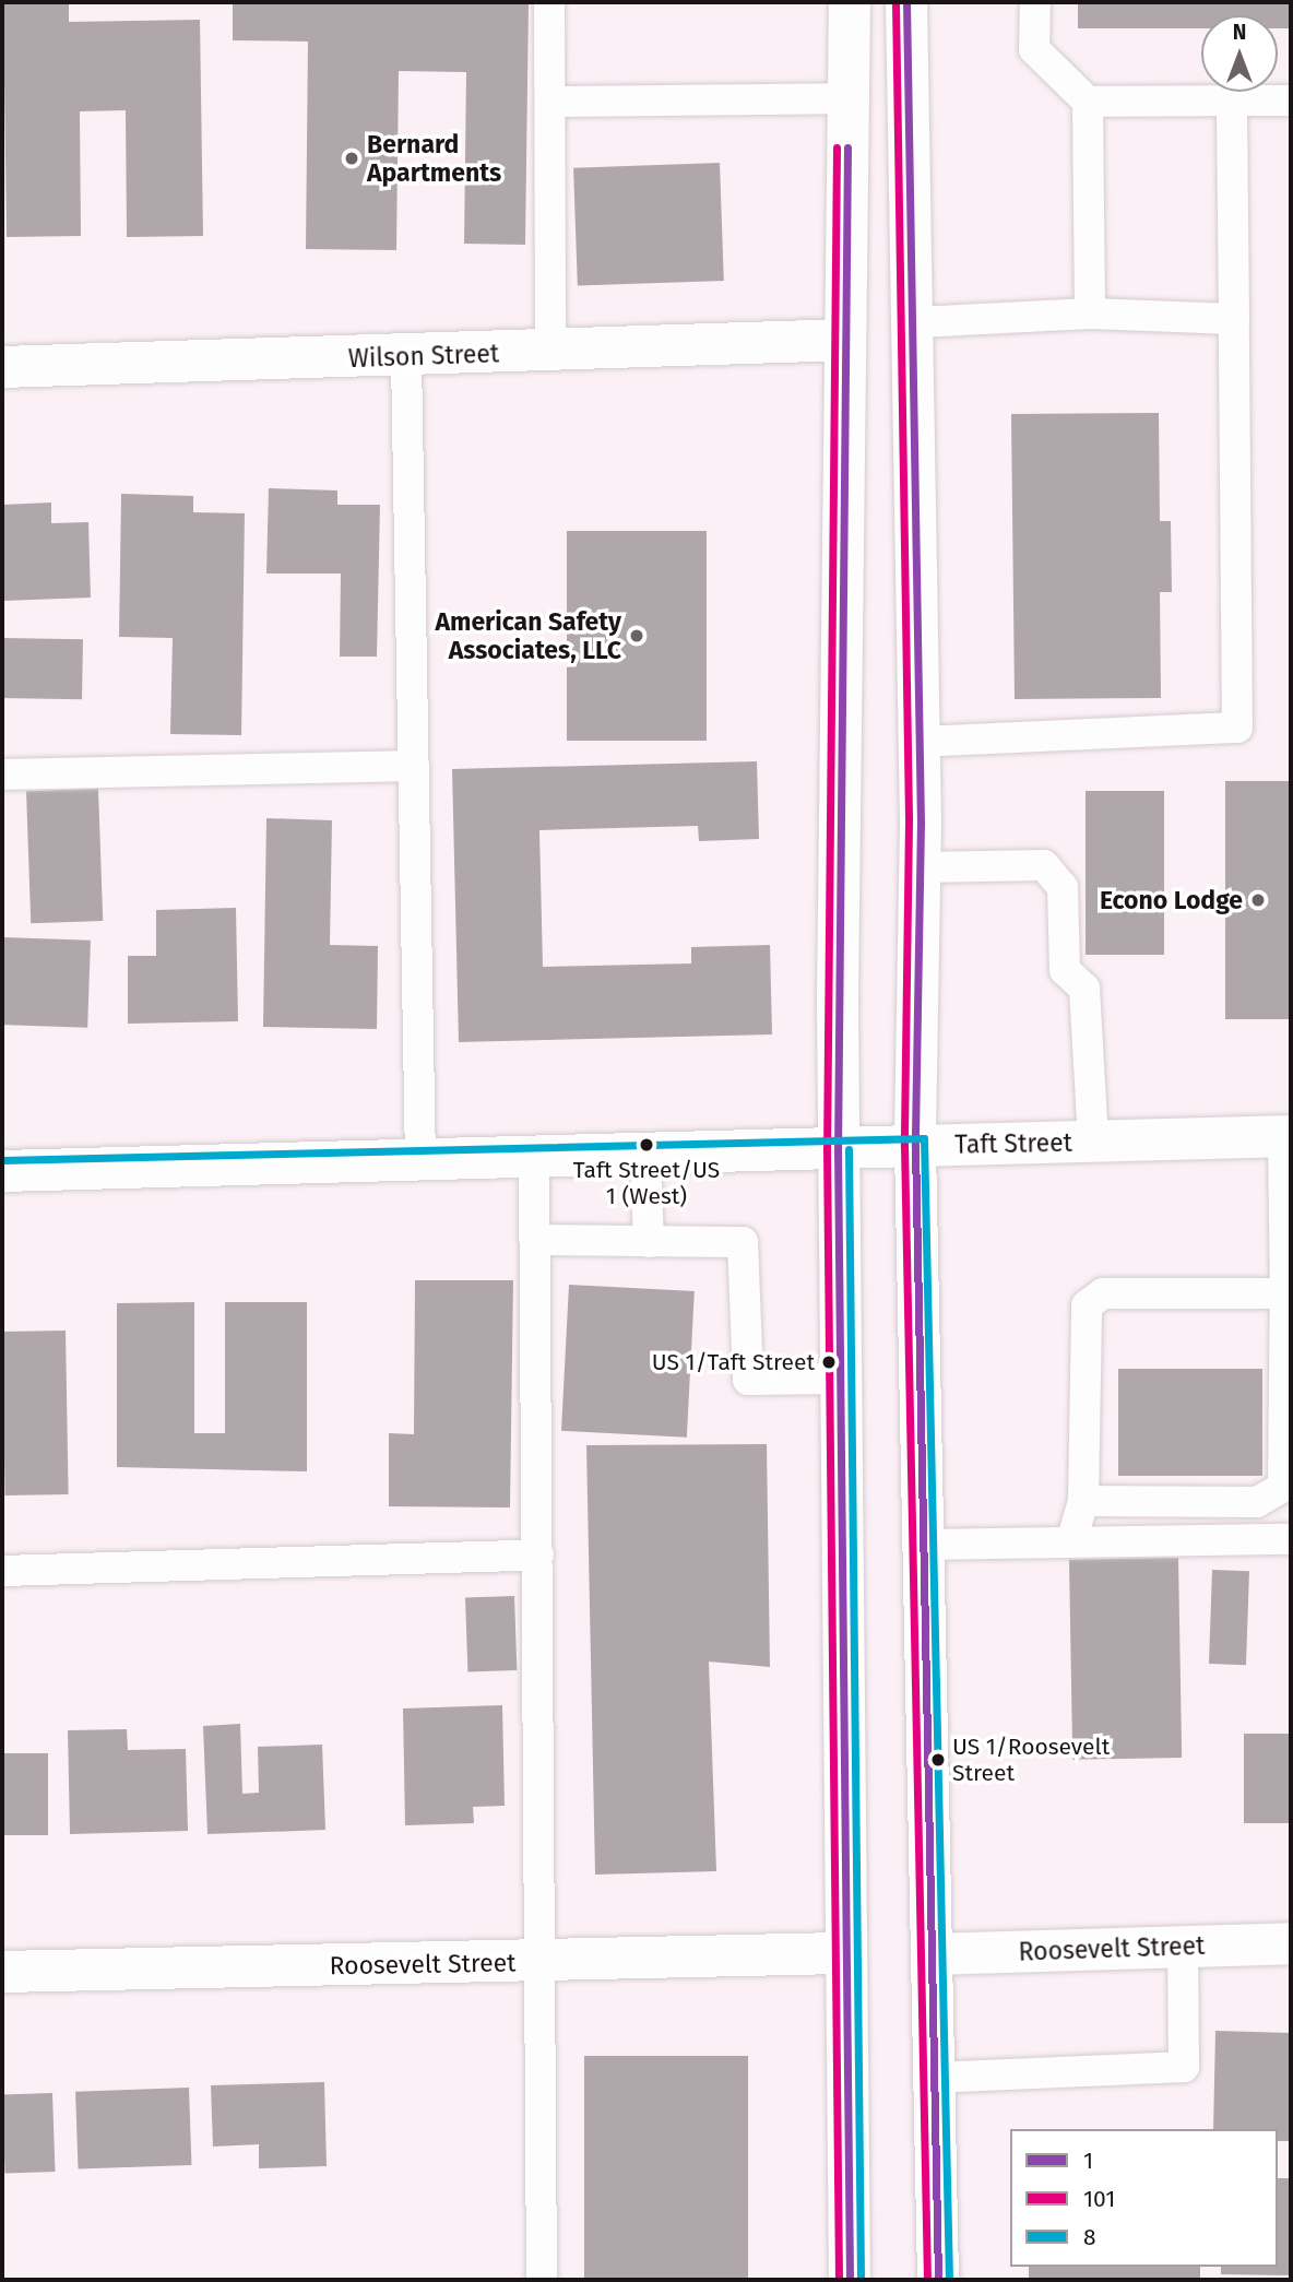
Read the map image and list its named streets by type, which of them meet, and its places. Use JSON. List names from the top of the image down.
{
  "streets": {
    "main road": ["Wilson Street", "Taft Street", "Roosevelt Street"]
  },
  "places": [
    "Bernard Apartments",
    "American Safety Associates, LLC",
    "Econo Lodge",
    "Taft Street/US 1 (West)",
    "US 1/Taft Street",
    "US 1/Roosevelt Street"
  ],
  "lines": ["transit line 1", "transit line 101", "transit line 8"],
  "legend": ["1", "101", "8"],
  "north": "top"
}
